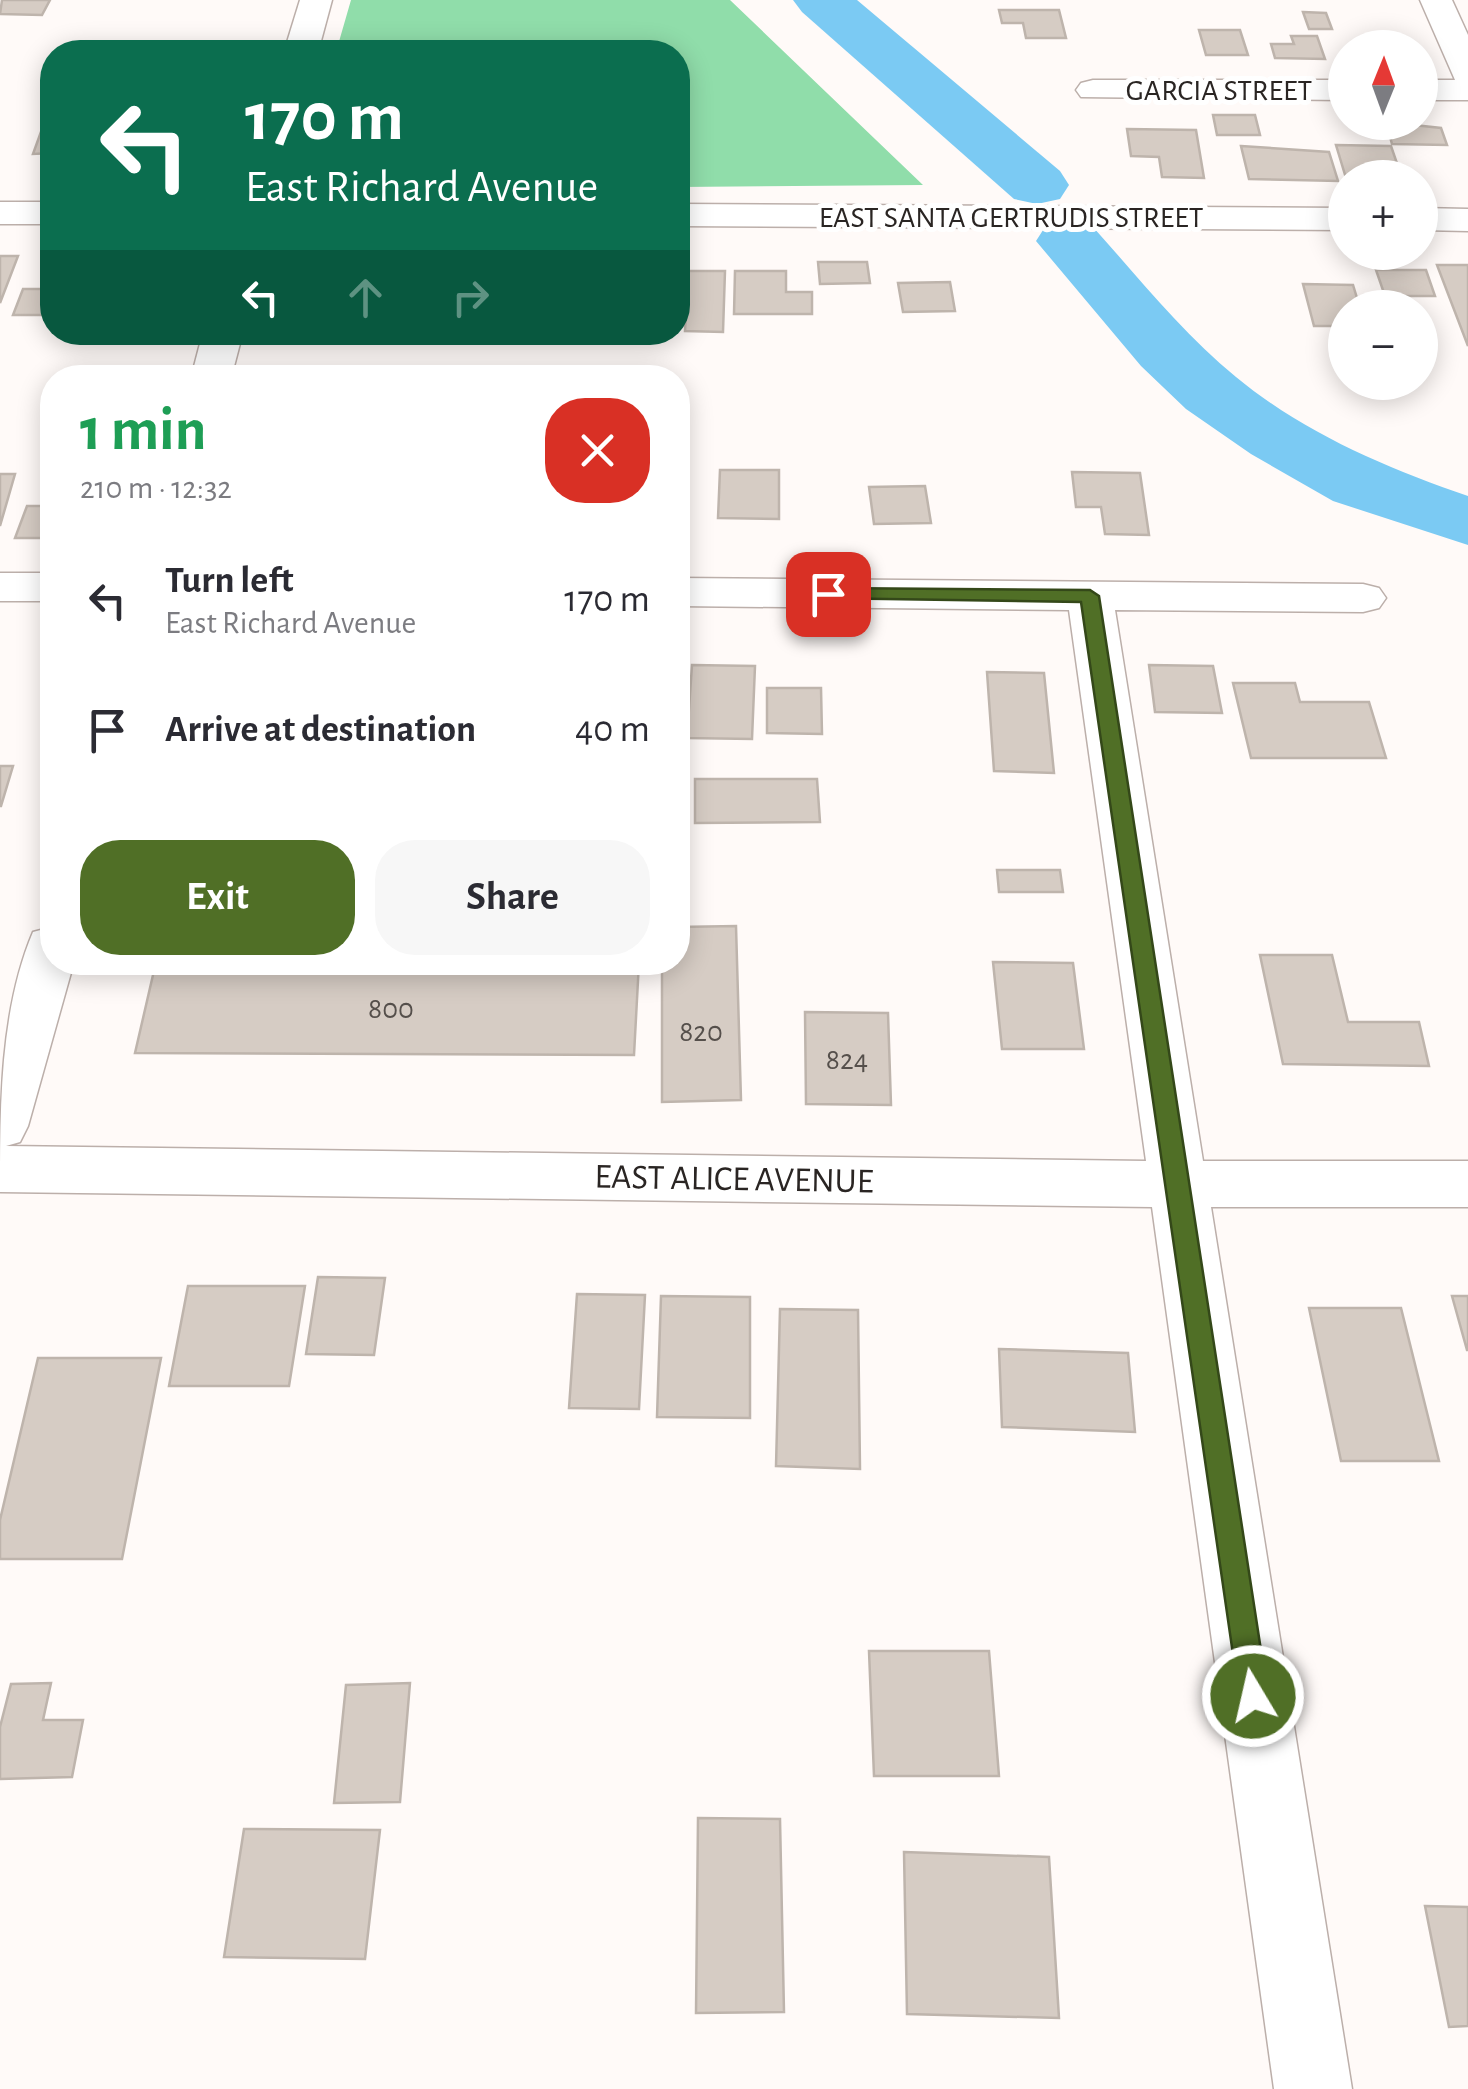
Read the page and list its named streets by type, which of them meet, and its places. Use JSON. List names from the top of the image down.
{
  "streets": {
    "street": ["GARCIA STREET", "EAST SANTA GERTRUDIS STREET", "EAST ALICE AVENUE"]
  },
  "house_numbers": ["800", "820", "824"],
  "north": "top",
  "page": {
    "map_buttons": ["+", "−"],
    "turn": ["170 m", "East Richard Avenue"],
    "heading": ["1 min", "210 m · 12:32"],
    "list": [
      {
        "name": "Turn left",
        "note": "East Richard Avenue",
        "value": "170 m"
      },
      {
        "name": "Arrive at destination",
        "value": "40 m"
      }
    ],
    "buttons": ["Exit", "Share"]
  }
}
